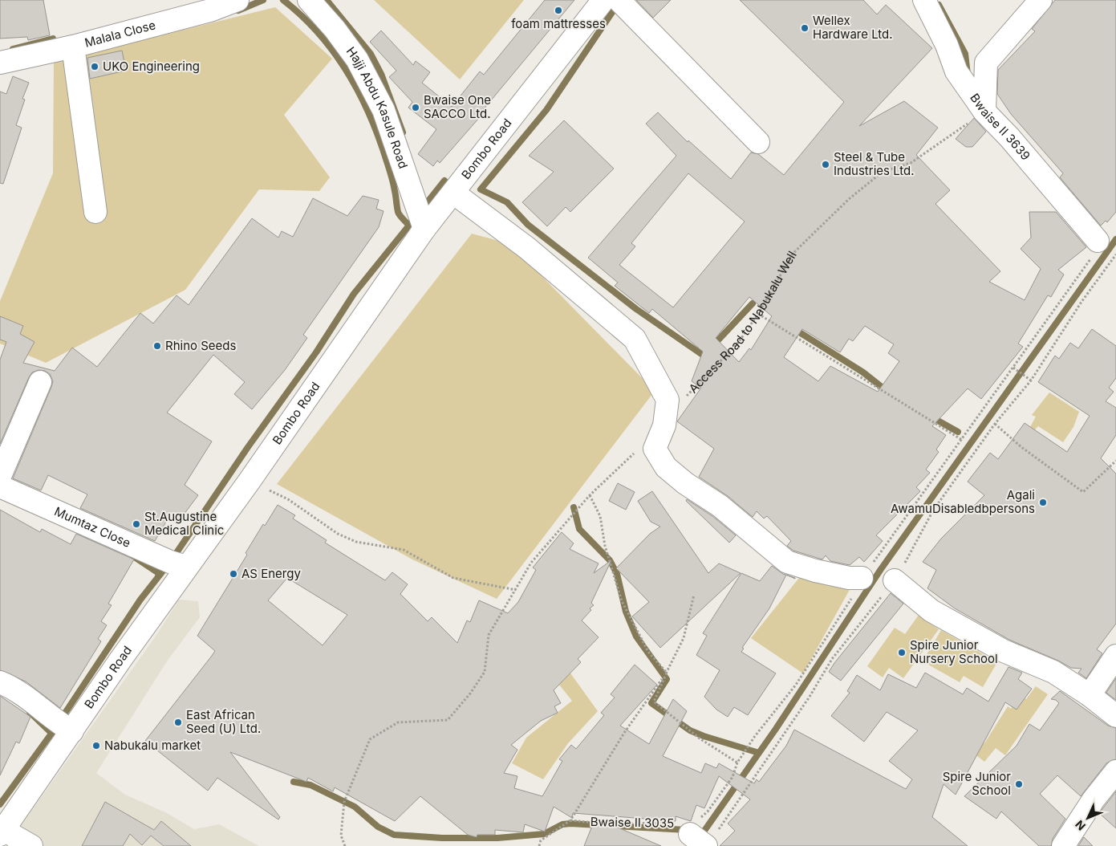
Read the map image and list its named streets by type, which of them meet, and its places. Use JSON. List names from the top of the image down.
{
  "streets": {
    "street": [
      "Malala Close",
      "Hajji Abdu Kasule Road",
      "Bwaise II 3639",
      "Bombo Road",
      "Mumtaz Close"
    ],
    "path": ["Access Road to Nabukalu Well", "Bwaise II 3035"]
  },
  "crossings": [
    ["Hajji Abdu Kasule Road", "Bombo Road"],
    ["Bwaise II 3639", "Access Road to Nabukalu Well"],
    ["Bombo Road", "Mumtaz Close"]
  ],
  "places": [
    "foam mattresses",
    "Wellex Hardware Ltd.",
    "UKO Engineering",
    "Bwaise One SACCO Ltd.",
    "Steel & Tube Industries Ltd.",
    "Rhino Seeds",
    "Agali AwamuDisabledbpersons",
    "St.Augustine Medical Clinic",
    "AS Energy",
    "Spire Junior Nursery School",
    "East African Seed (U) Ltd.",
    "Nabukalu market",
    "Spire Junior School"
  ],
  "north": "bottom left"
}
